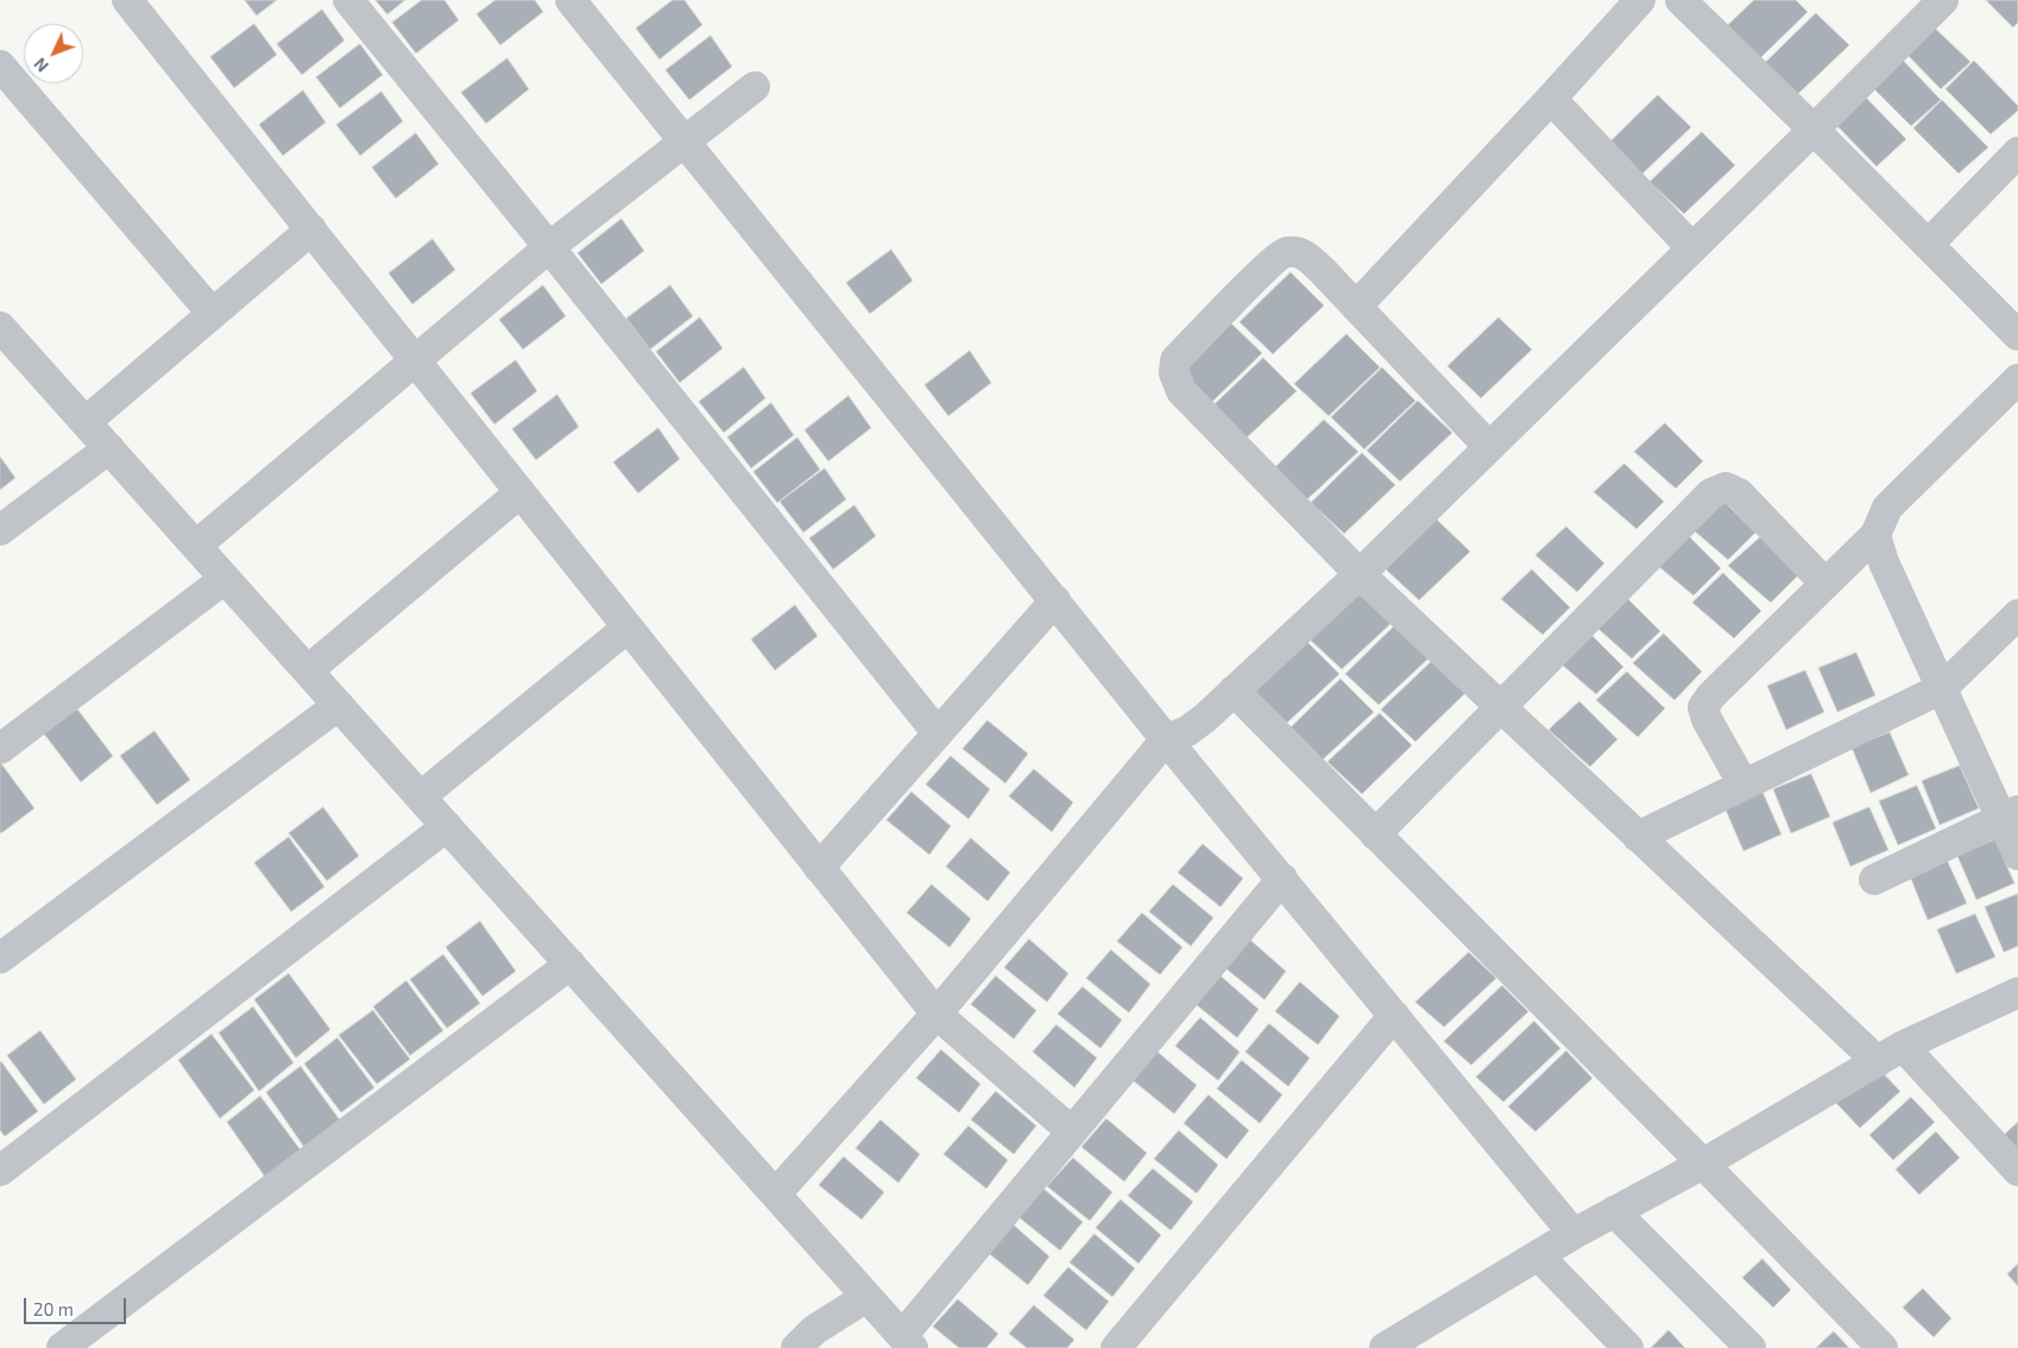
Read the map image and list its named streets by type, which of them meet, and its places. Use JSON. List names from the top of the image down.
{
  "scale_bar": "20 m",
  "north": "bottom left"
}
